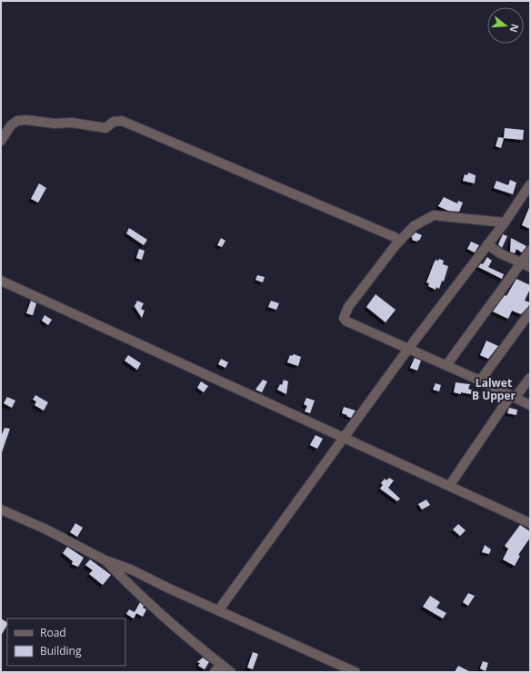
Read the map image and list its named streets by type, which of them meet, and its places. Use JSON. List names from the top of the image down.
{
  "districts": ["Lalwet B Upper"],
  "legend": ["Road", "Building"],
  "north": "right"
}
